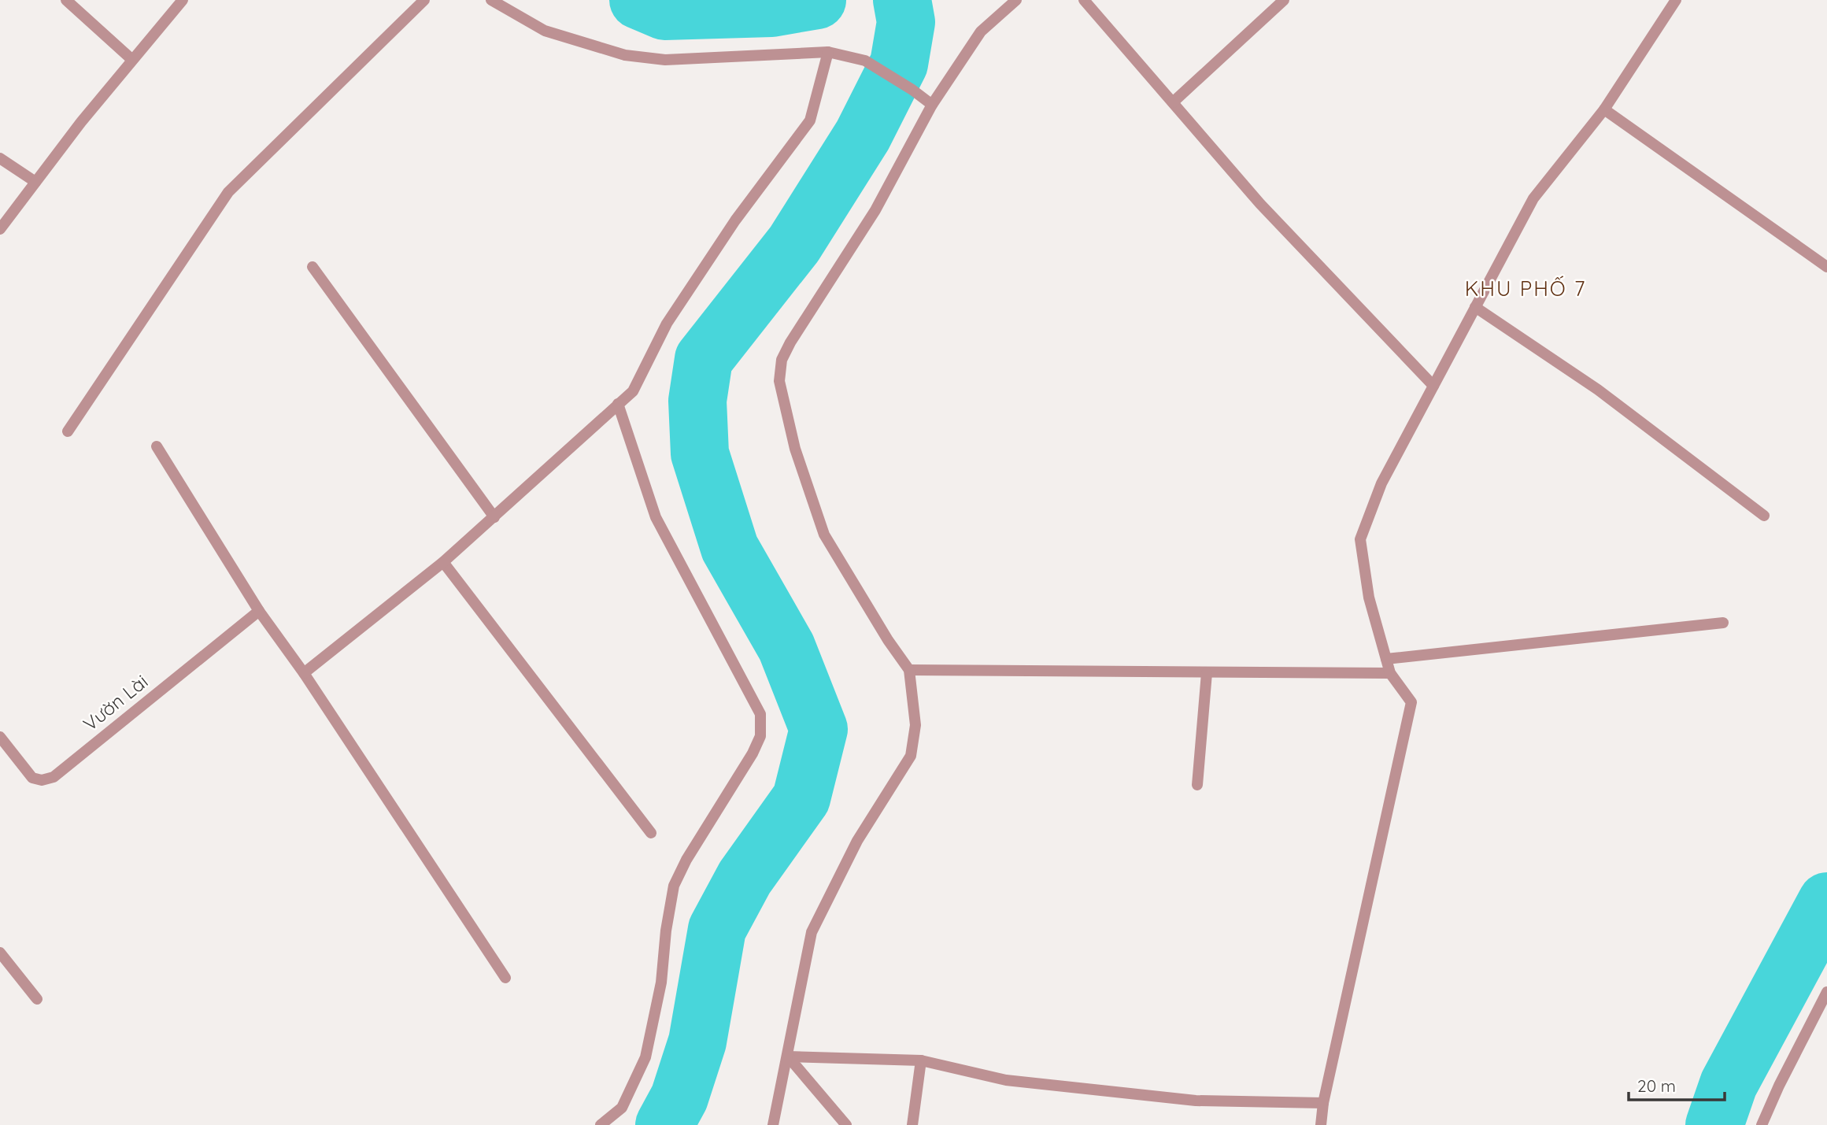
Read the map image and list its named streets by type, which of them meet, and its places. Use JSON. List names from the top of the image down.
{
  "streets": {
    "street": ["Vườn Lài"]
  },
  "districts": ["KHU PHỐ 7"],
  "scale_bar": "20 m"
}
